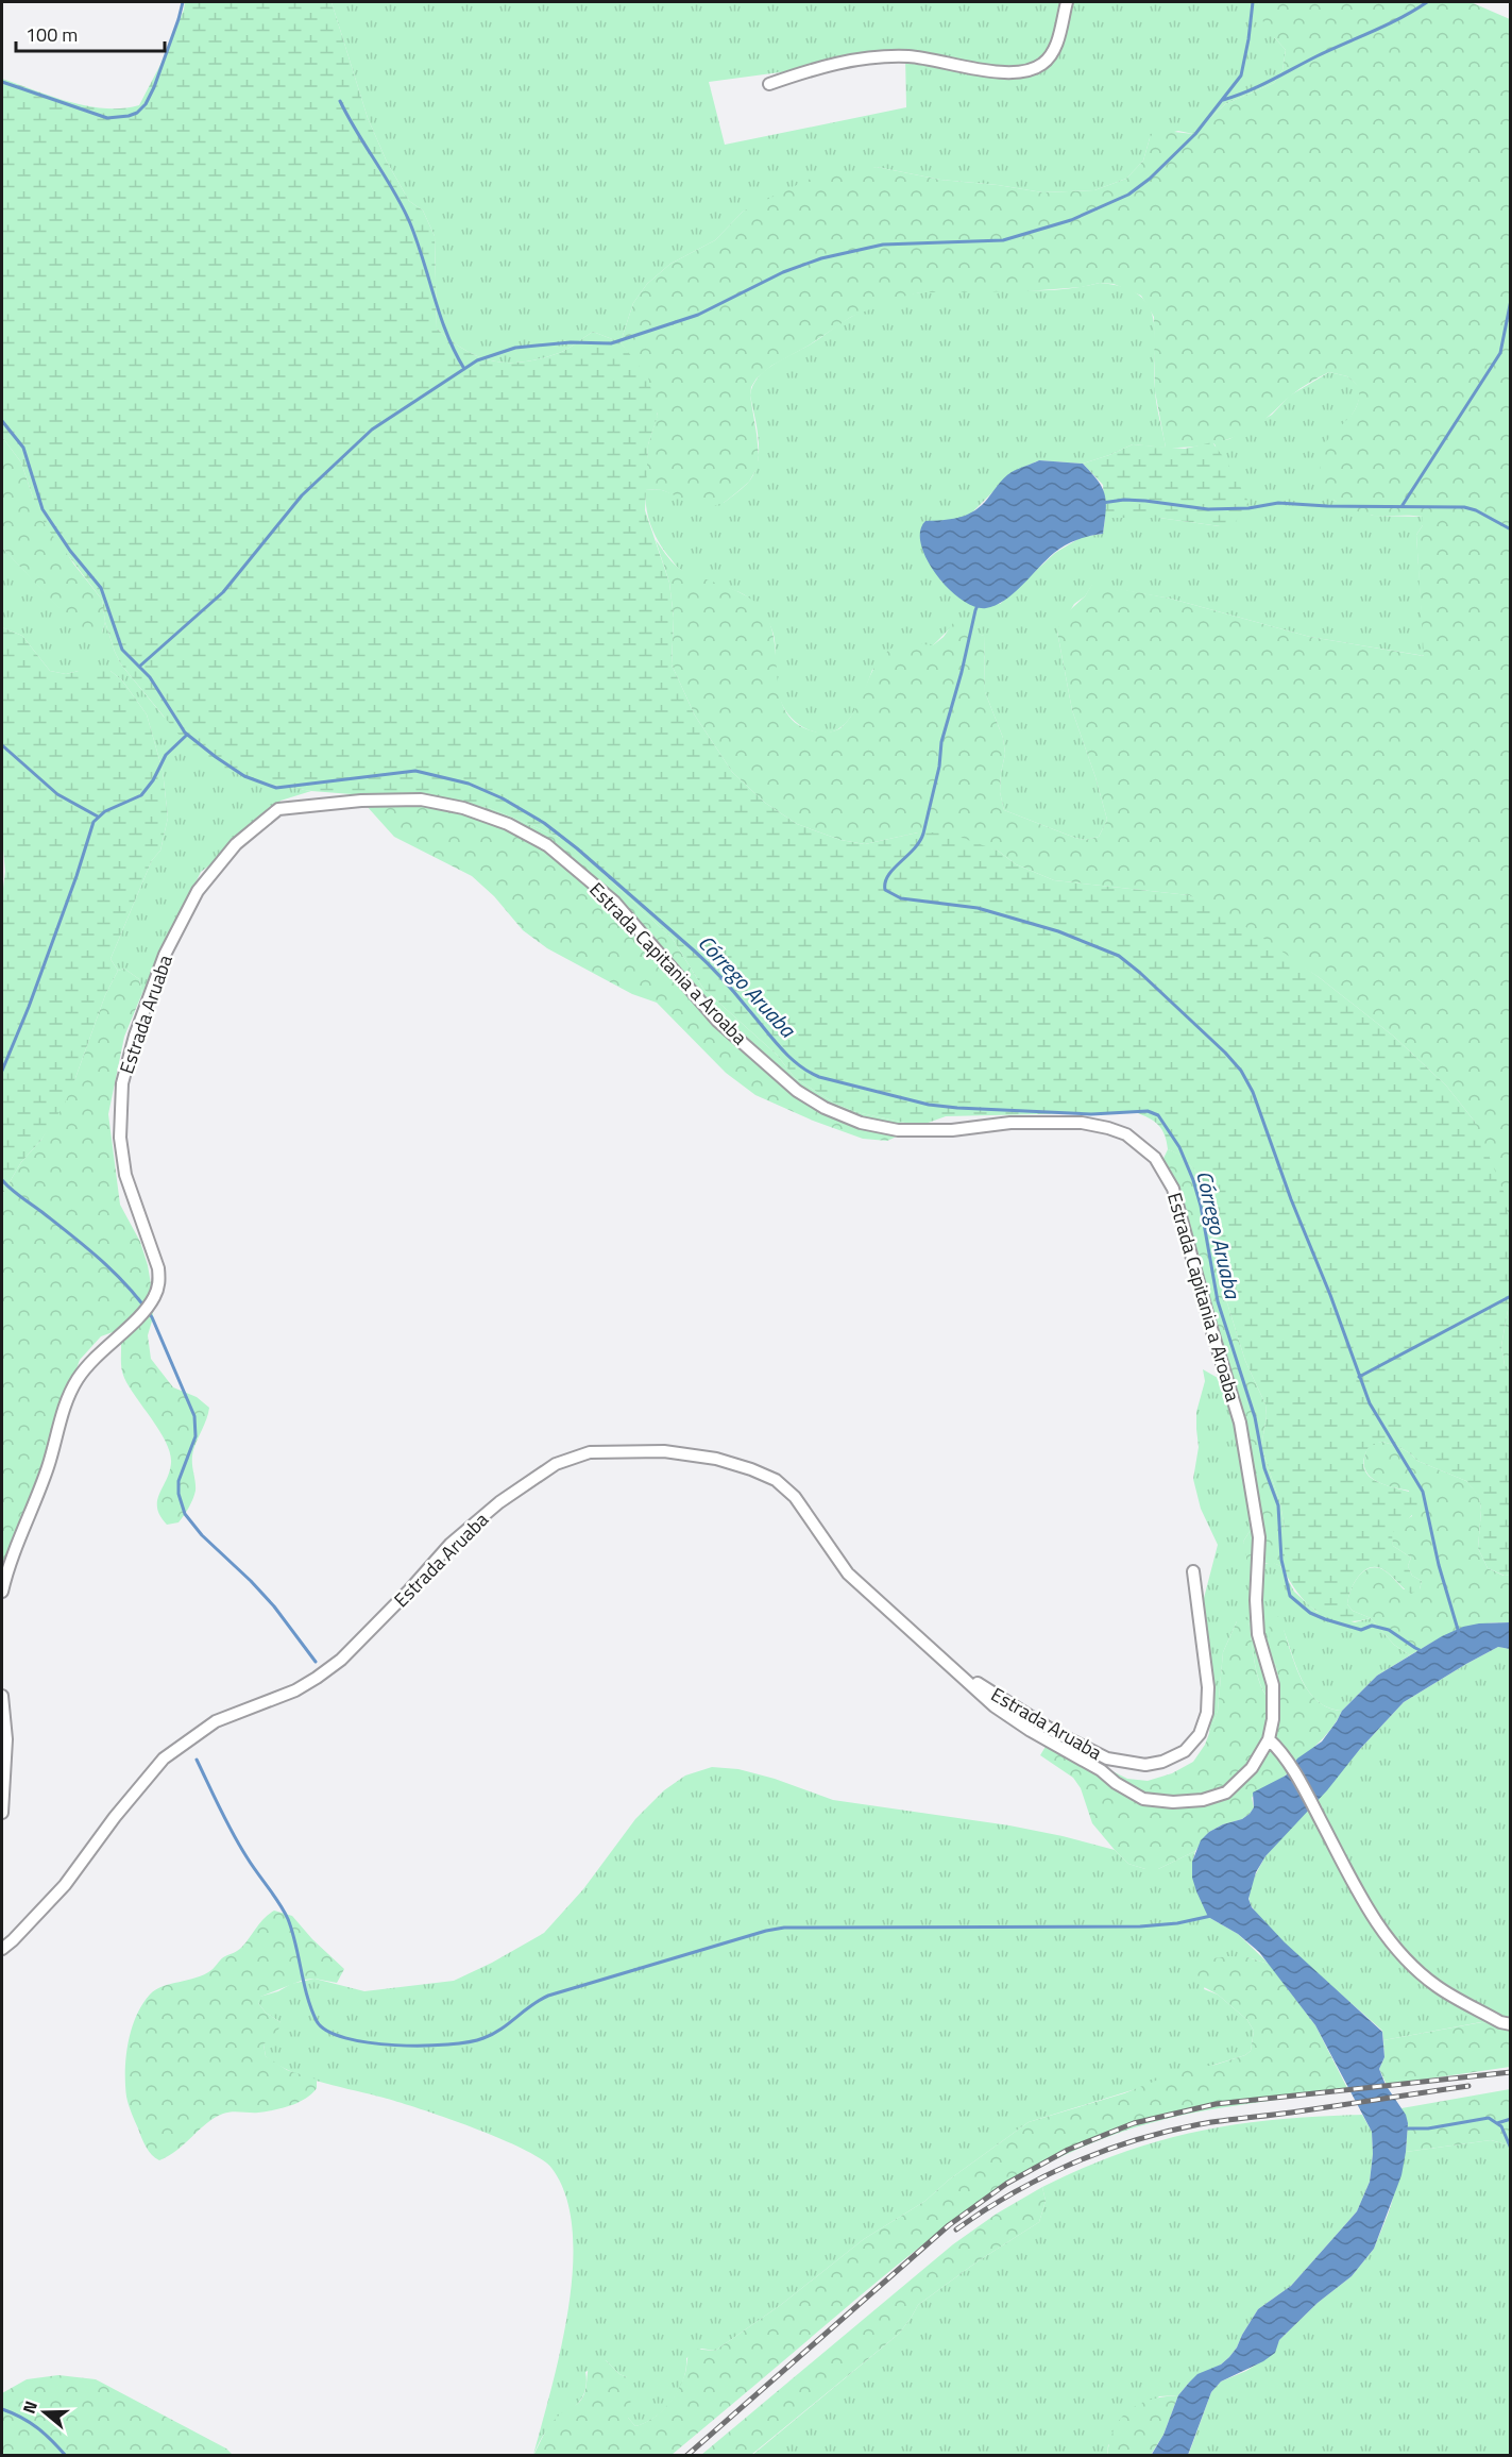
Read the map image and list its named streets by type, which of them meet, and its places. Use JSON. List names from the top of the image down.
{
  "streets": {
    "street": ["Estrada Capitania a Aroaba", "Estrada Aruaba"]
  },
  "crossings": [
    ["Estrada Capitania a Aroaba", "Estrada Aruaba"]
  ],
  "water": ["Córrego Aruaba"],
  "scale_bar": "100 m",
  "north": "left"
}
